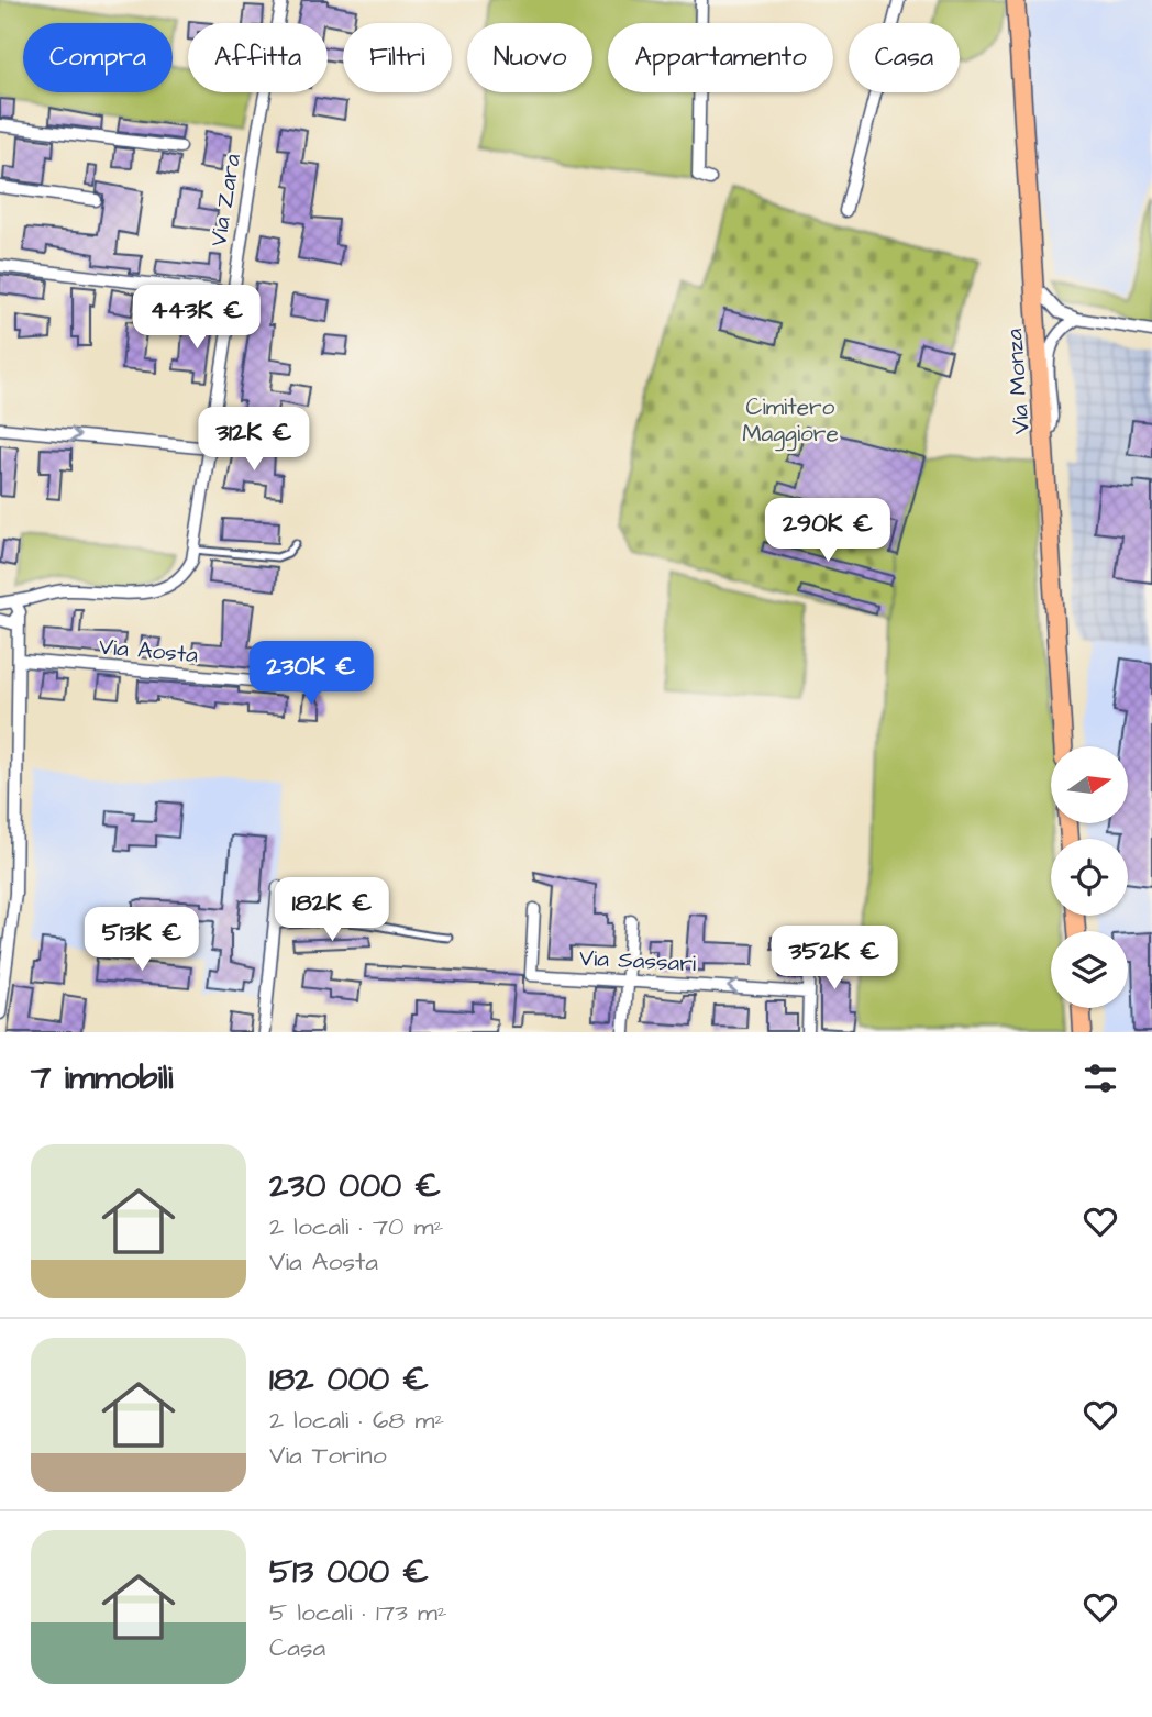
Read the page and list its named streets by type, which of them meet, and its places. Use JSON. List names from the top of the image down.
{
  "streets": {
    "main road": ["Via Monza"],
    "street": ["Via Zara", "Via Aosta", "Via Sassari"]
  },
  "one_way": ["Via Sassari"],
  "parks": ["Cimitero Maggiore"],
  "north": "right",
  "page": {
    "chip": [
      "Compra",
      "Affitta",
      "Filtri",
      "Nuovo",
      "Appartamento",
      "Casa"
    ],
    "price": [
      "443K €",
      "312K €",
      "290K €",
      "230K €",
      "182K €",
      "513K €",
      "352K €"
    ],
    "heading": "7 immobili",
    "list": [
      {
        "name": "230 000 €",
        "note": "2 locali · 70 m² · Via Aosta"
      },
      {
        "name": "182 000 €",
        "note": "2 locali · 68 m² · Via Torino"
      },
      {
        "name": "513 000 €",
        "note": "5 locali · 173 m² · Casa"
      }
    ]
  }
}
